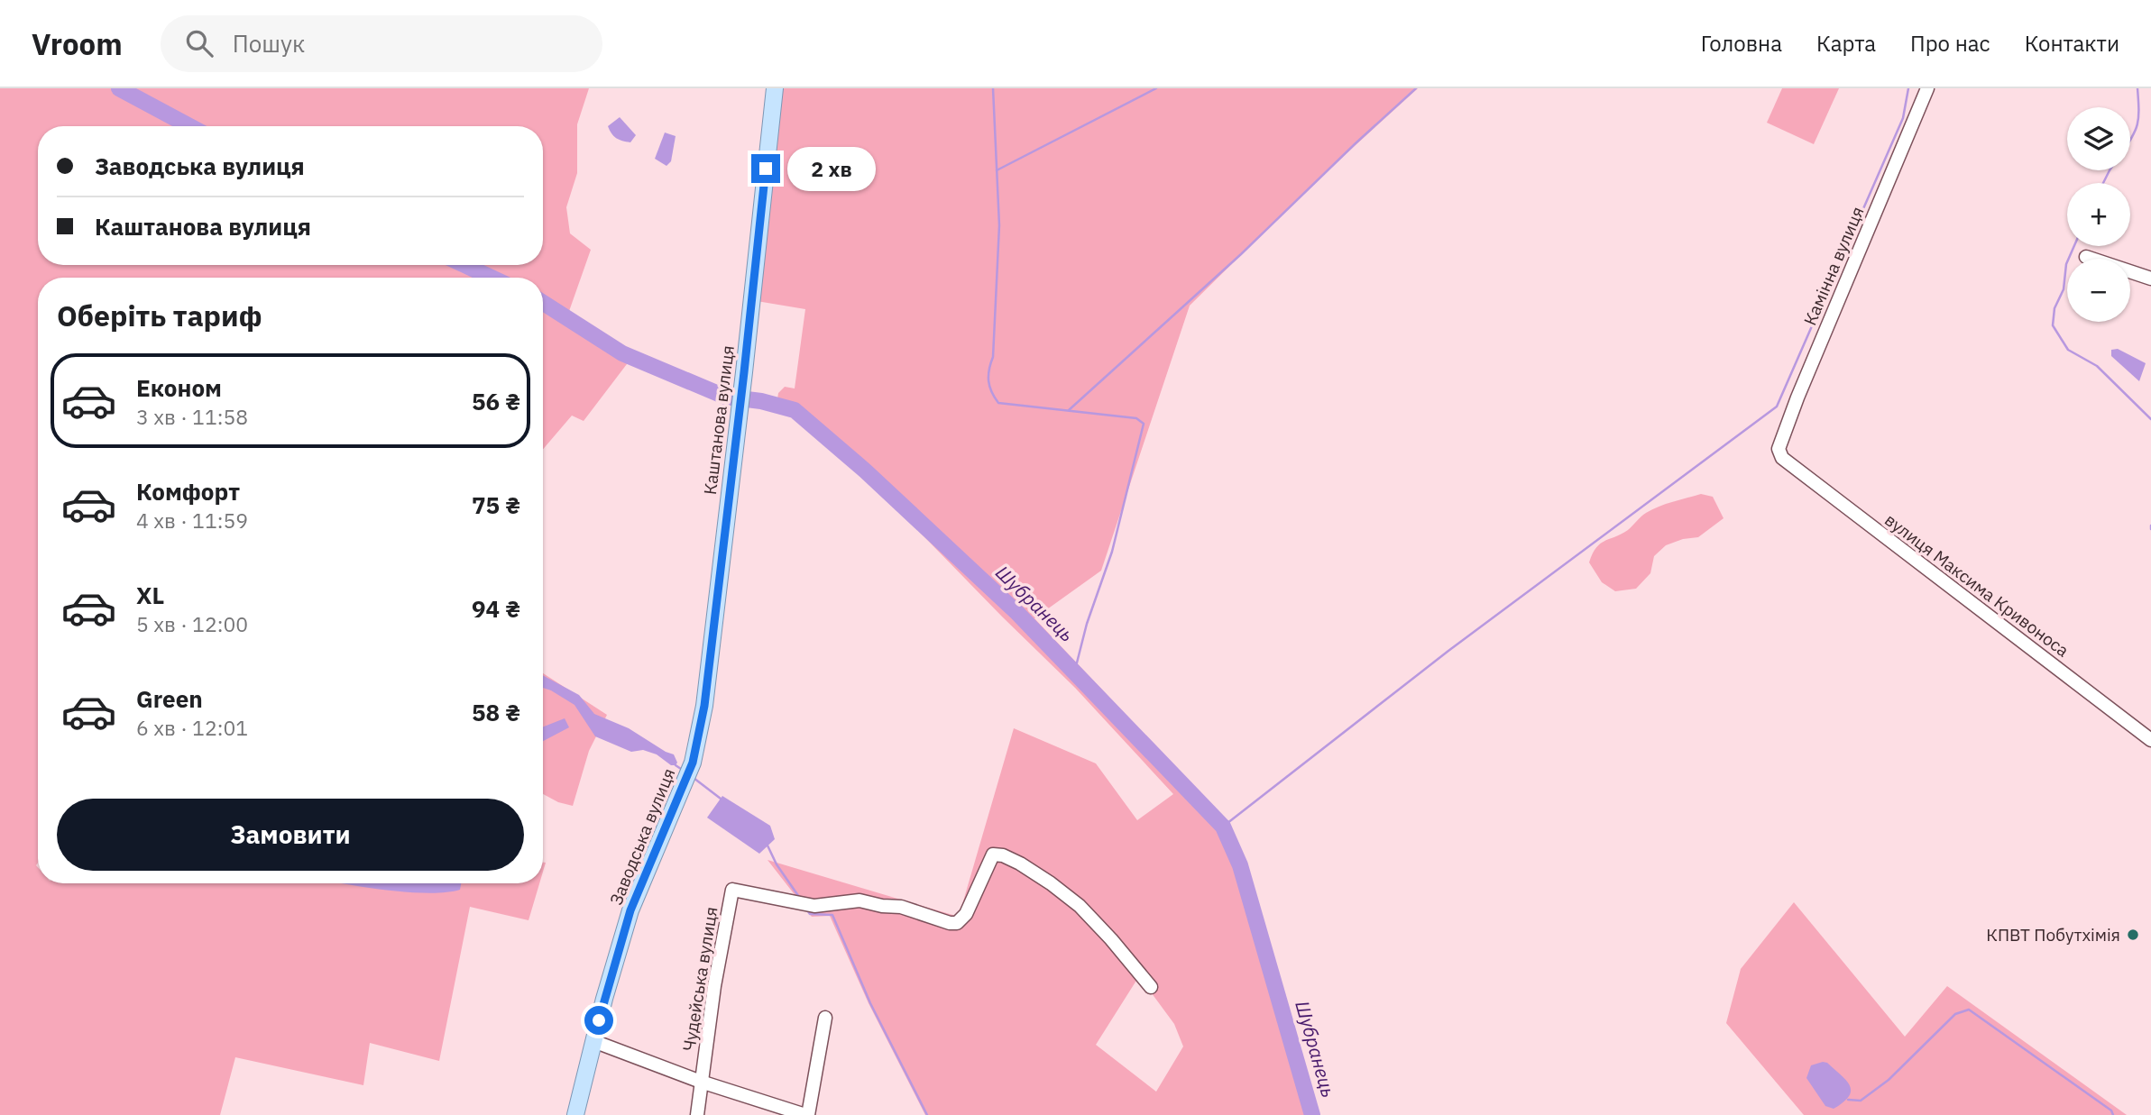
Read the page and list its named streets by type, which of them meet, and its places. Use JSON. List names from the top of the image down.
{
  "streets": {
    "main road": ["Каштанова вулиця", "Заводська вулиця"],
    "street": ["Камінна вулиця", "вулиця Максима Кривоноса", "Чудейська вулиця"]
  },
  "crossings": [
    ["Камінна вулиця", "вулиця Максима Кривоноса"],
    ["Каштанова вулиця", "Заводська вулиця"]
  ],
  "water": ["Шубранець"],
  "places": ["КПВТ Побутхімія"],
  "page": {
    "header": "Vroom",
    "search": "Пошук",
    "nav": [
      "Головна",
      "Карта",
      "Про нас",
      "Контакти"
    ],
    "map_buttons": ["+", "−"],
    "banner": ["Заводська вулиця", "Каштанова вулиця"],
    "bubble": "2 хв",
    "heading": "Оберіть тариф",
    "list": [
      {
        "name": "Економ",
        "note": "3 хв · 11:58",
        "value": "56 ₴"
      },
      {
        "name": "Комфорт",
        "note": "4 хв · 11:59",
        "value": "75 ₴"
      },
      {
        "name": "XL",
        "note": "5 хв · 12:00",
        "value": "94 ₴"
      },
      {
        "name": "Green",
        "note": "6 хв · 12:01",
        "value": "58 ₴"
      }
    ],
    "buttons": "Замовити"
  }
}
